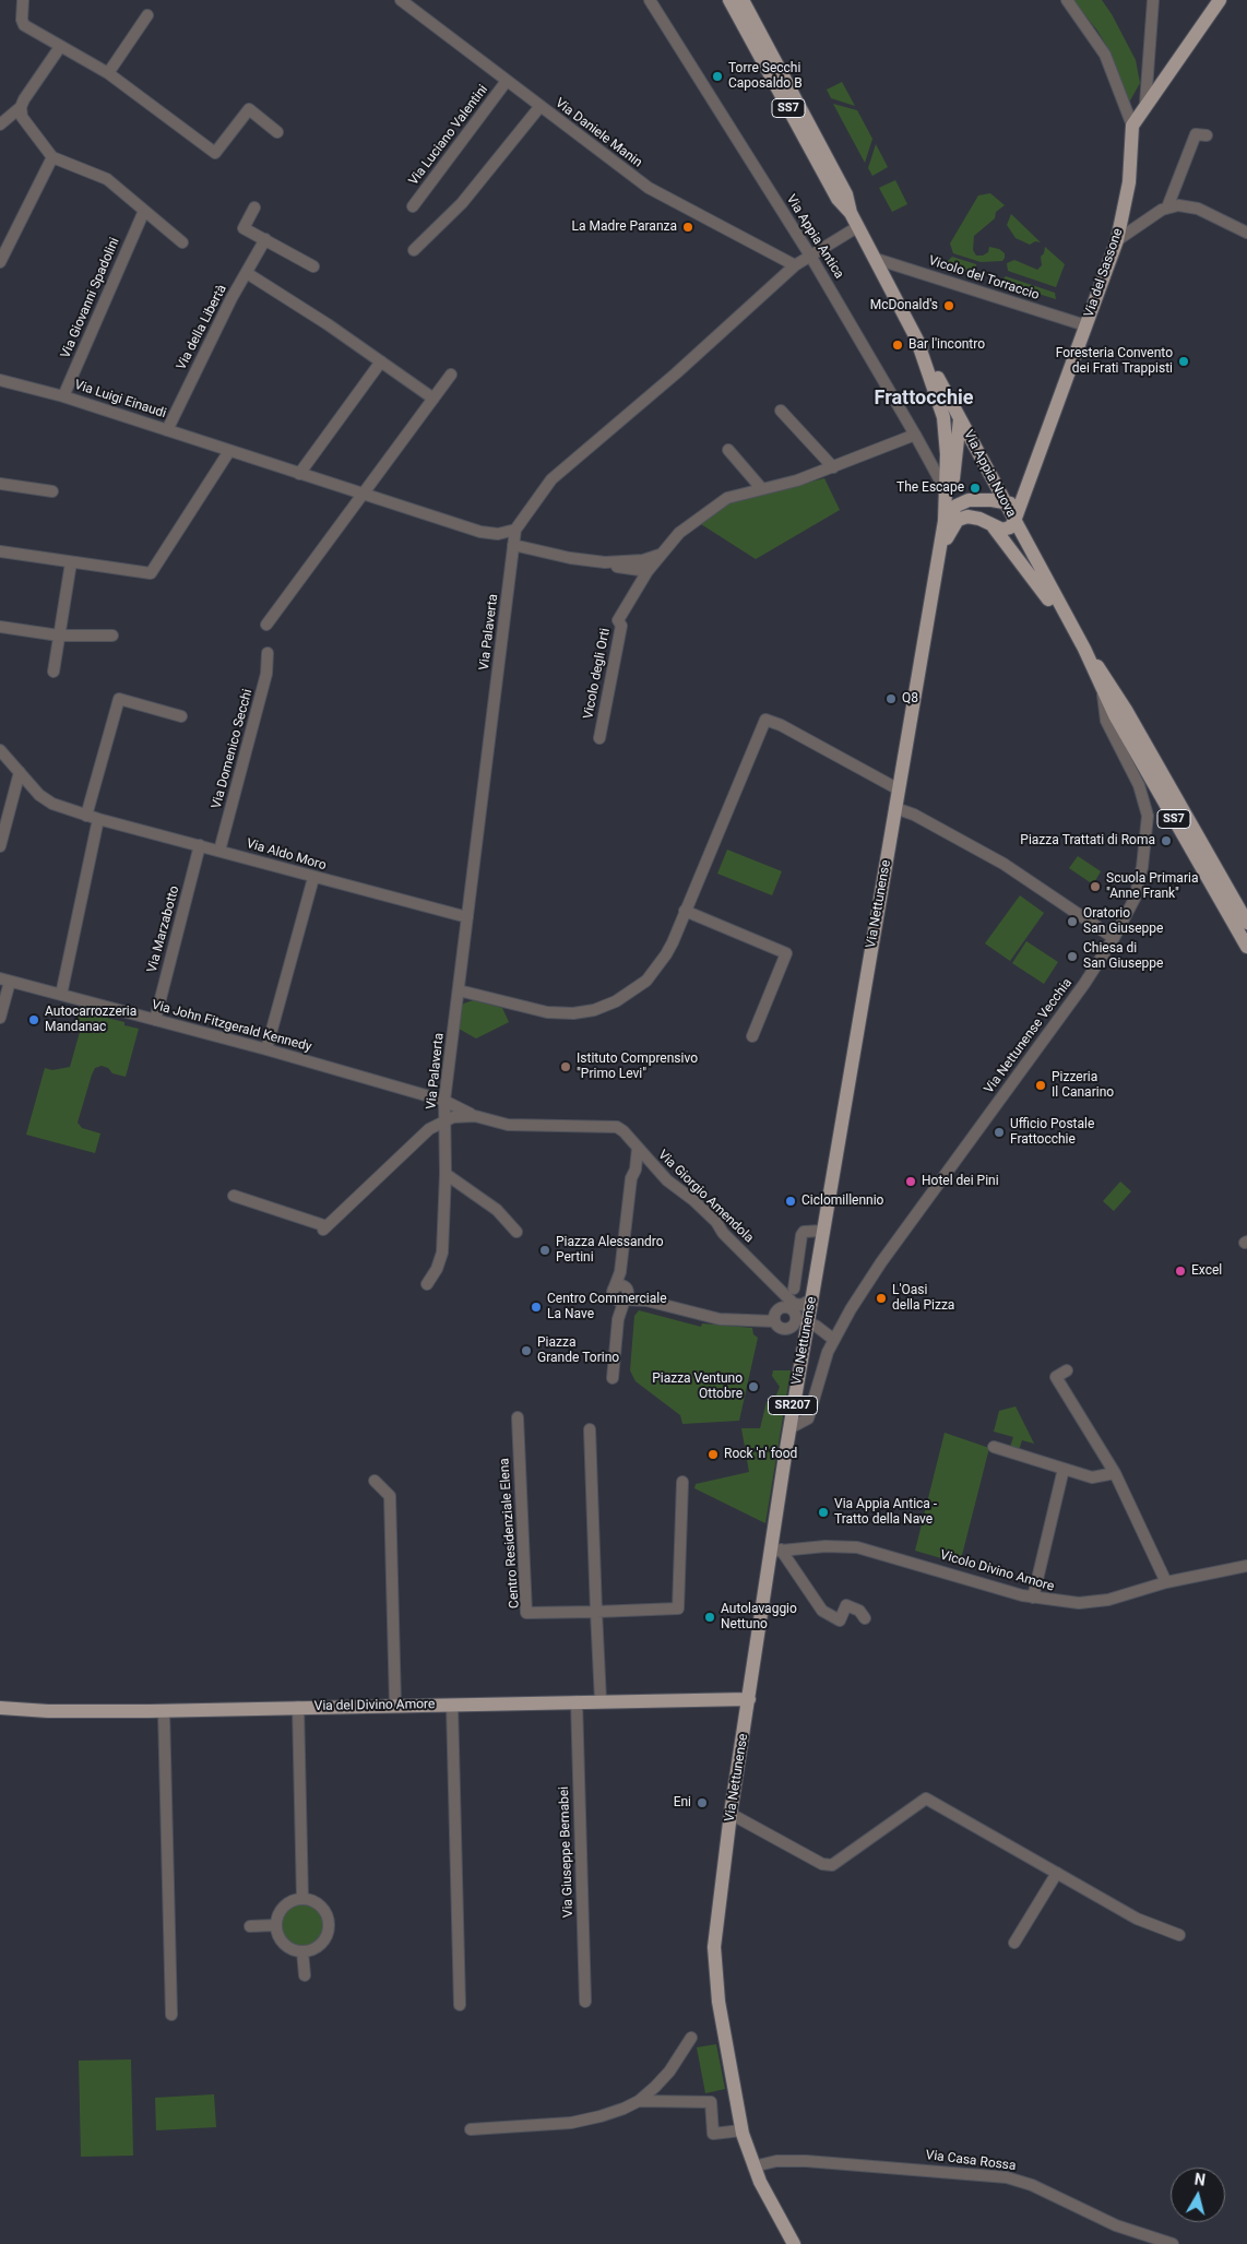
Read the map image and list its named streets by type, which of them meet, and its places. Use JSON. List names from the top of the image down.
{
  "streets": {
    "main road": [
      "SS7",
      "Via del Sassone",
      "Via Appia Nuova",
      "Via Nettunense",
      "SR207",
      "Via del Divino Amore"
    ],
    "street": [
      "Via Daniele Manin",
      "Via Luciano Valentini",
      "Via Appia Antica",
      "Vicolo del Torraccio",
      "Via Giovanni Spadolini",
      "Via della Libertà",
      "Via Luigi Einaudi",
      "Via Palaverta",
      "Vicolo degli Orti",
      "Via Domenico Secchi",
      "Via Aldo Moro",
      "Via Marzabotto",
      "Via John Fitzgerald Kennedy",
      "Via Nettunense Vecchia",
      "Via Giorgio Amendola",
      "Centro Residenziale Elena",
      "Vicolo Divino Amore",
      "Via Giuseppe Bernabei",
      "Via Casa Rossa"
    ]
  },
  "crossings": [
    ["Via Daniele Manin", "Via Luciano Valentini"],
    ["Via Daniele Manin", "Via Palaverta"],
    ["Via Appia Antica", "Via Palaverta"],
    ["Via Appia Antica", "Vicolo degli Orti"],
    ["Via Appia Antica", "Via Nettunense"],
    ["Via del Sassone", "Vicolo del Torraccio"],
    ["Via del Sassone", "Via Appia Nuova"],
    ["Vicolo del Torraccio", "Via Appia Nuova"],
    ["Via Giovanni Spadolini", "Via Luigi Einaudi"],
    ["Via della Libertà", "Via Luigi Einaudi"],
    ["Via Luigi Einaudi", "Via Palaverta"],
    ["Via Appia Nuova", "Via Palaverta"],
    ["Via Appia Nuova", "Via Nettunense Vecchia"],
    ["Via Palaverta", "Via Aldo Moro"],
    ["Via Palaverta", "Via John Fitzgerald Kennedy"],
    ["Via Palaverta", "Via Giorgio Amendola"],
    ["Via Domenico Secchi", "Via Aldo Moro"],
    ["Via Aldo Moro", "Via Marzabotto"],
    ["Via Nettunense", "Via Nettunense Vecchia"],
    ["Via Nettunense", "Via Giorgio Amendola"],
    ["Via Nettunense", "Vicolo Divino Amore"],
    ["Via Nettunense", "Via del Divino Amore"],
    ["Via Nettunense", "Via Casa Rossa"],
    ["Via Marzabotto", "Via John Fitzgerald Kennedy"],
    ["Via John Fitzgerald Kennedy", "Via Giorgio Amendola"],
    ["Via del Divino Amore", "Via Giuseppe Bernabei"]
  ],
  "districts": ["Frattocchie"],
  "places": [
    "Torre Secchi Caposaldo B",
    "La Madre Paranza",
    "McDonald's",
    "Bar l'incontro",
    "Foresteria Convento dei Frati Trappisti",
    "The Escape",
    "Q8",
    "Piazza Trattati di Roma",
    "Scuola Primaria \"Anne Frank\"",
    "Oratorio San Giuseppe",
    "Chiesa di San Giuseppe",
    "Autocarrozzeria Mandanac",
    "Istituto Comprensivo \"Primo Levi\"",
    "Pizzeria Il Canarino",
    "Ufficio Postale Frattocchie",
    "Hotel dei Pini",
    "Ciclomillennio",
    "Piazza Alessandro Pertini",
    "Excel",
    "L'Oasi della Pizza",
    "Centro Commerciale La Nave",
    "Piazza Grande Torino",
    "Piazza Ventuno Ottobre",
    "Rock 'n' food",
    "Via Appia Antica - Tratto della Nave",
    "Autolavaggio Nettuno",
    "Eni"
  ],
  "north": "top"
}
